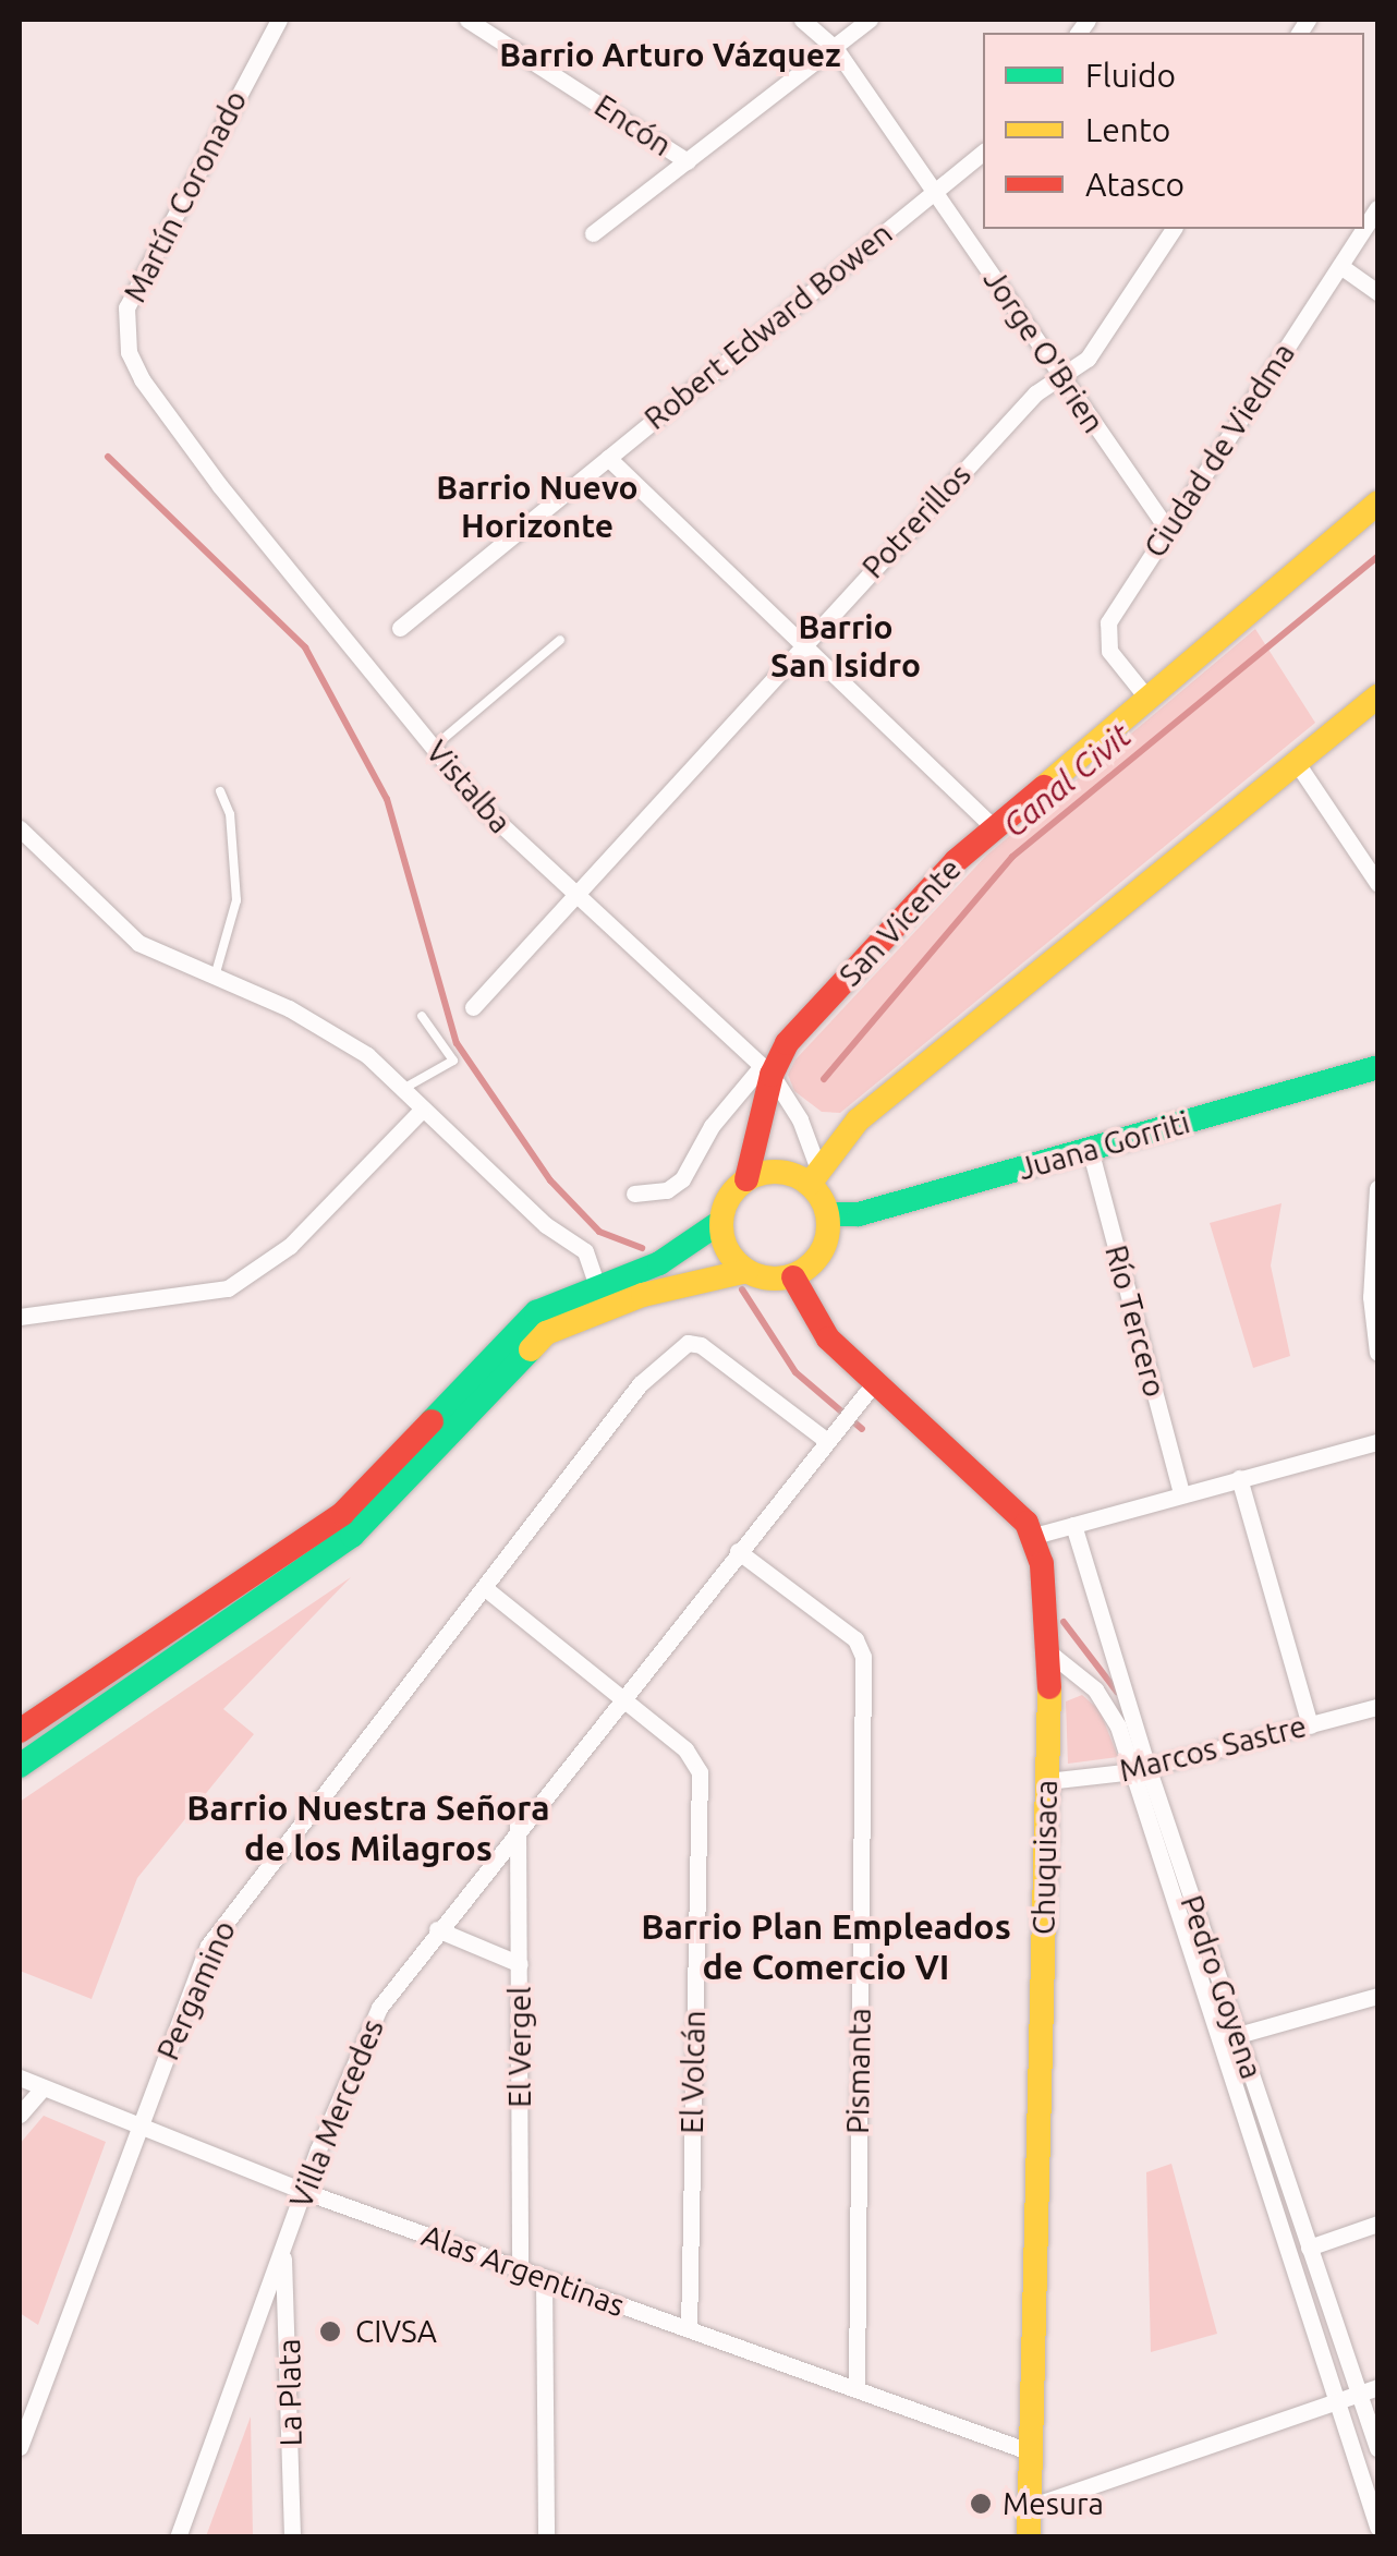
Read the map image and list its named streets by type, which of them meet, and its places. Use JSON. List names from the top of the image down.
{
  "streets": {
    "main road": ["San Vicente", "Juana Gorriti", "Chuquisaca"],
    "street": [
      "Encón",
      "Martín Coronado",
      "Robert Edward Bowen",
      "Jorge O'Brien",
      "Ciudad de Viedma",
      "Potrerillos",
      "Vistalba",
      "Río Tercero",
      "Marcos Sastre",
      "Pedro Goyena",
      "Pergamino",
      "El Vergel",
      "Pismanta",
      "El Volcán",
      "Villa Mercedes",
      "Alas Argentinas",
      "La Plata"
    ]
  },
  "crossings": [
    ["Martín Coronado", "Vistalba"],
    ["Robert Edward Bowen", "Jorge O'Brien"],
    ["Jorge O'Brien", "Ciudad de Viedma"],
    ["Jorge O'Brien", "Potrerillos"],
    ["Ciudad de Viedma", "San Vicente"],
    ["Potrerillos", "Vistalba"],
    ["Vistalba", "San Vicente"],
    ["Vistalba", "Juana Gorriti"],
    ["San Vicente", "Juana Gorriti"],
    ["Juana Gorriti", "Río Tercero"],
    ["Marcos Sastre", "Chuquisaca"],
    ["Marcos Sastre", "Pedro Goyena"],
    ["Chuquisaca", "Pedro Goyena"],
    ["Chuquisaca", "Alas Argentinas"],
    ["Pergamino", "El Volcán"],
    ["Pergamino", "Villa Mercedes"],
    ["Pergamino", "Alas Argentinas"],
    ["El Vergel", "Villa Mercedes"],
    ["El Vergel", "Alas Argentinas"],
    ["Pismanta", "Villa Mercedes"],
    ["Pismanta", "Alas Argentinas"],
    ["El Volcán", "Villa Mercedes"],
    ["El Volcán", "Alas Argentinas"],
    ["Villa Mercedes", "Alas Argentinas"],
    ["Villa Mercedes", "La Plata"]
  ],
  "districts": [
    "Barrio Arturo Vázquez",
    "Barrio Nuevo Horizonte",
    "Barrio San Isidro",
    "Barrio Nuestra Señora de los Milagros",
    "Barrio Plan Empleados de Comercio VI"
  ],
  "water": ["Canal Civit"],
  "places": ["CIVSA", "Mesura"],
  "legend": ["Fluido", "Lento", "Atasco"]
}
